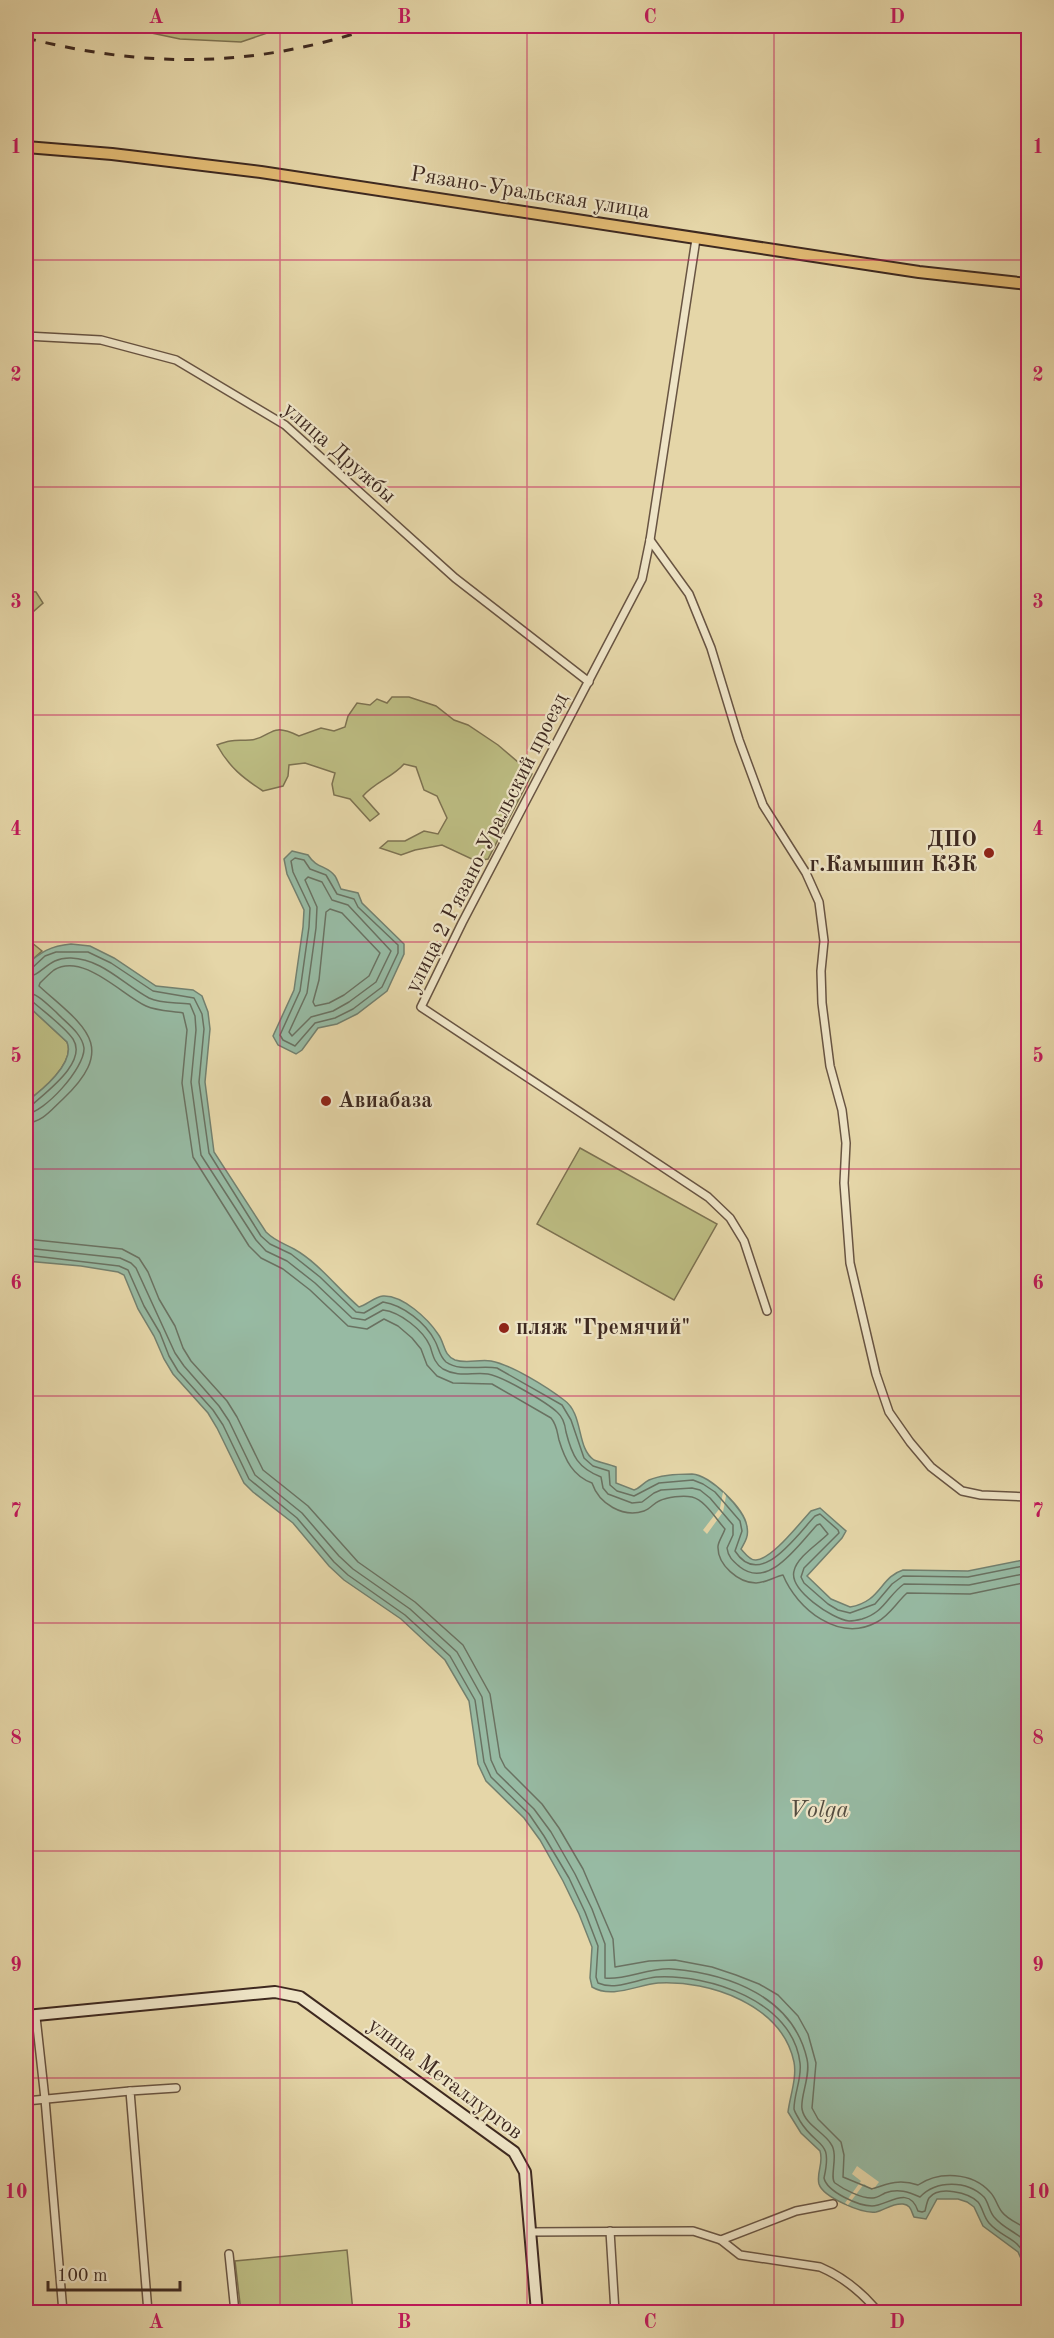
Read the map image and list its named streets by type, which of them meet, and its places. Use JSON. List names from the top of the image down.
{
  "streets": {
    "main road": ["Рязано-Уральская улица"],
    "street": ["улица Дружбы", "улица 2 Рязано-Уральский проезд", "улица Металлургов"]
  },
  "crossings": [
    ["Рязано-Уральская улица", "улица 2 Рязано-Уральский проезд"],
    ["улица Дружбы", "улица 2 Рязано-Уральский проезд"]
  ],
  "water": ["Volga"],
  "places": ["ДПО г.Камышин КЗК", "Авиабаза", "пляж \"Гремячий\""],
  "scale_bar": "100 m",
  "grid": {
    "columns": [
      "A",
      "B",
      "C",
      "D"
    ],
    "rows": [
      "1",
      "2",
      "3",
      "4",
      "5",
      "6",
      "7",
      "8",
      "9",
      "10"
    ]
  }
}
